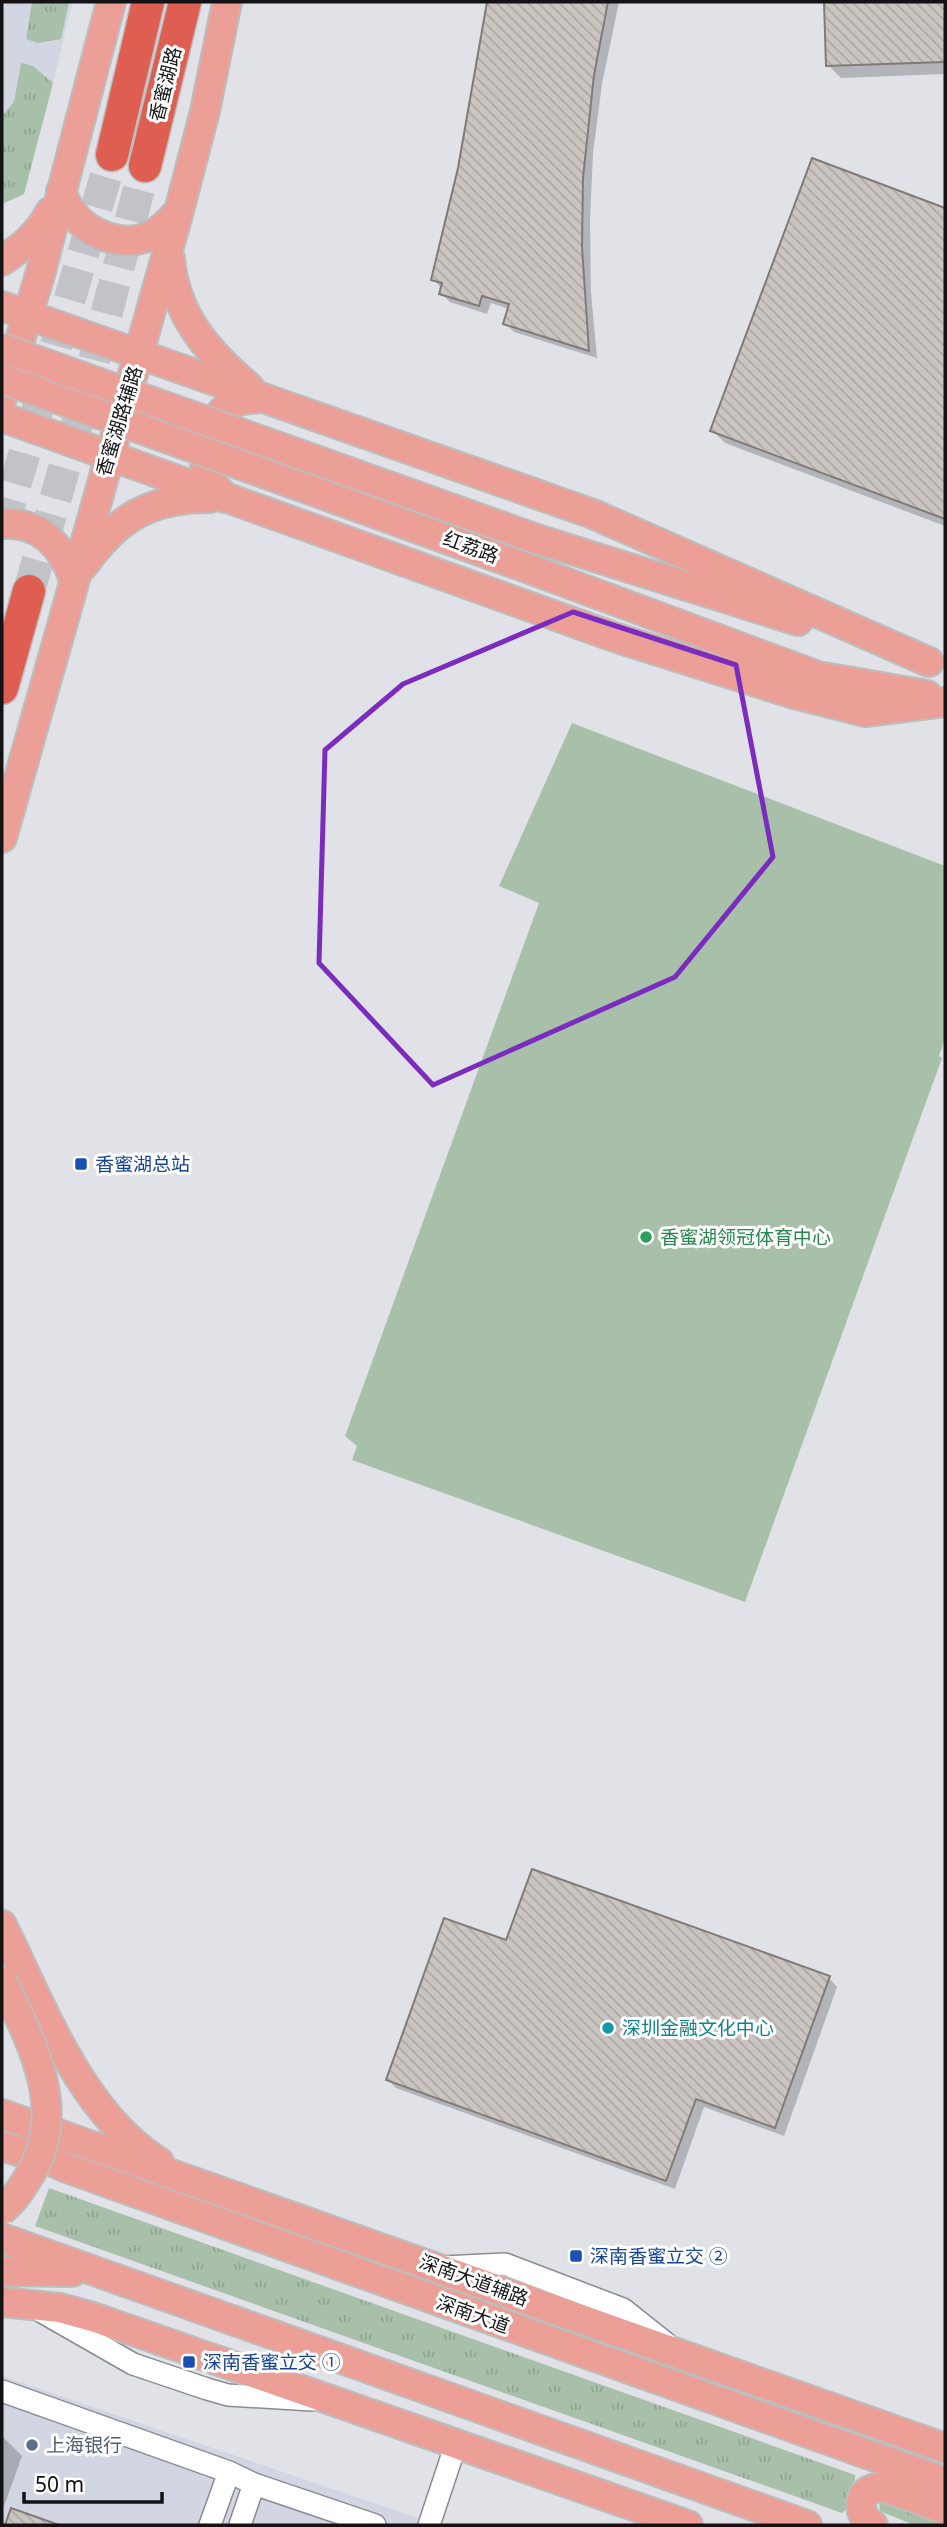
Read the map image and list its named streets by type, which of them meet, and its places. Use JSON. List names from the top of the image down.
{
  "streets": {
    "highway": ["香蜜湖路"],
    "main road": [
      "香蜜湖路辅路",
      "红荔路",
      "深南大道辅路",
      "深南大道"
    ]
  },
  "crossings": [
    ["香蜜湖路辅路", "红荔路"]
  ],
  "places": {
    "transit": ["香蜜湖总站", "深南香蜜立交 ②", "深南香蜜立交 ①"],
    "other": ["香蜜湖领冠体育中心", "深圳金融文化中心", "上海银行"]
  },
  "scale_bar": "50 m"
}
